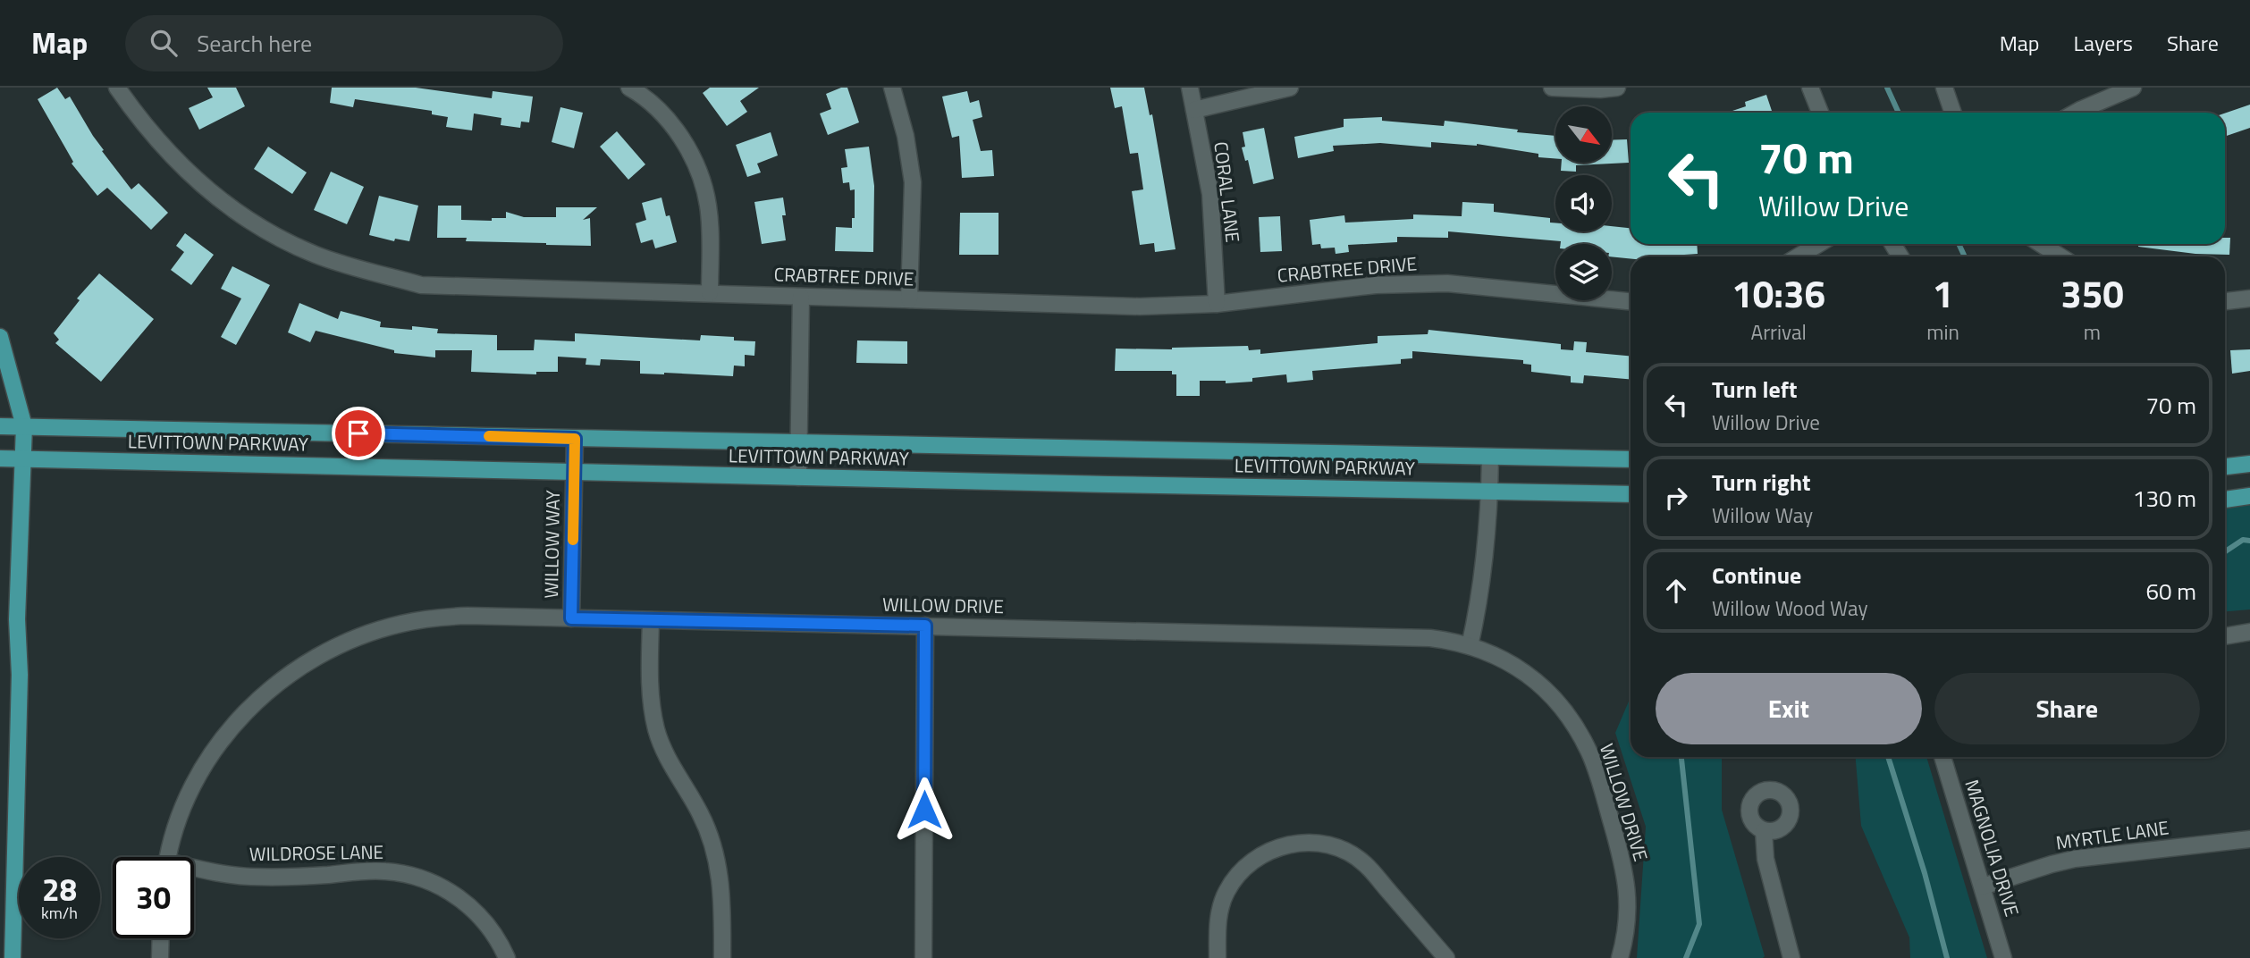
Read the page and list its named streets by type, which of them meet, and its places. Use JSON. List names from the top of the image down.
{
  "streets": {
    "main road": ["LEVITTOWN PARKWAY"],
    "street": [
      "CORAL LANE",
      "CRABTREE DRIVE",
      "WILLOW WAY",
      "WILLOW DRIVE",
      "MYRTLE LANE",
      "MAGNOLIA DRIVE",
      "WILDROSE LANE"
    ]
  },
  "crossings": [
    ["CORAL LANE", "CRABTREE DRIVE"],
    ["LEVITTOWN PARKWAY", "WILLOW WAY"],
    ["WILLOW WAY", "WILLOW DRIVE"],
    ["MYRTLE LANE", "MAGNOLIA DRIVE"]
  ],
  "north": "bottom right",
  "page": {
    "header": "Map",
    "search": "Search here",
    "nav": ["Map", "Layers", "Share"],
    "turn": ["70 m", "Willow Drive"],
    "eta": [
      "10:36",
      "Arrival",
      "1",
      "min",
      "350",
      "m"
    ],
    "list": [
      {
        "name": "Turn left",
        "note": "Willow Drive",
        "value": "70 m"
      },
      {
        "name": "Turn right",
        "note": "Willow Way",
        "value": "130 m"
      },
      {
        "name": "Continue",
        "note": "Willow Wood Way",
        "value": "60 m"
      }
    ],
    "buttons": ["Exit", "Share"],
    "speed": "28 km/h",
    "limit": "30"
  }
}
